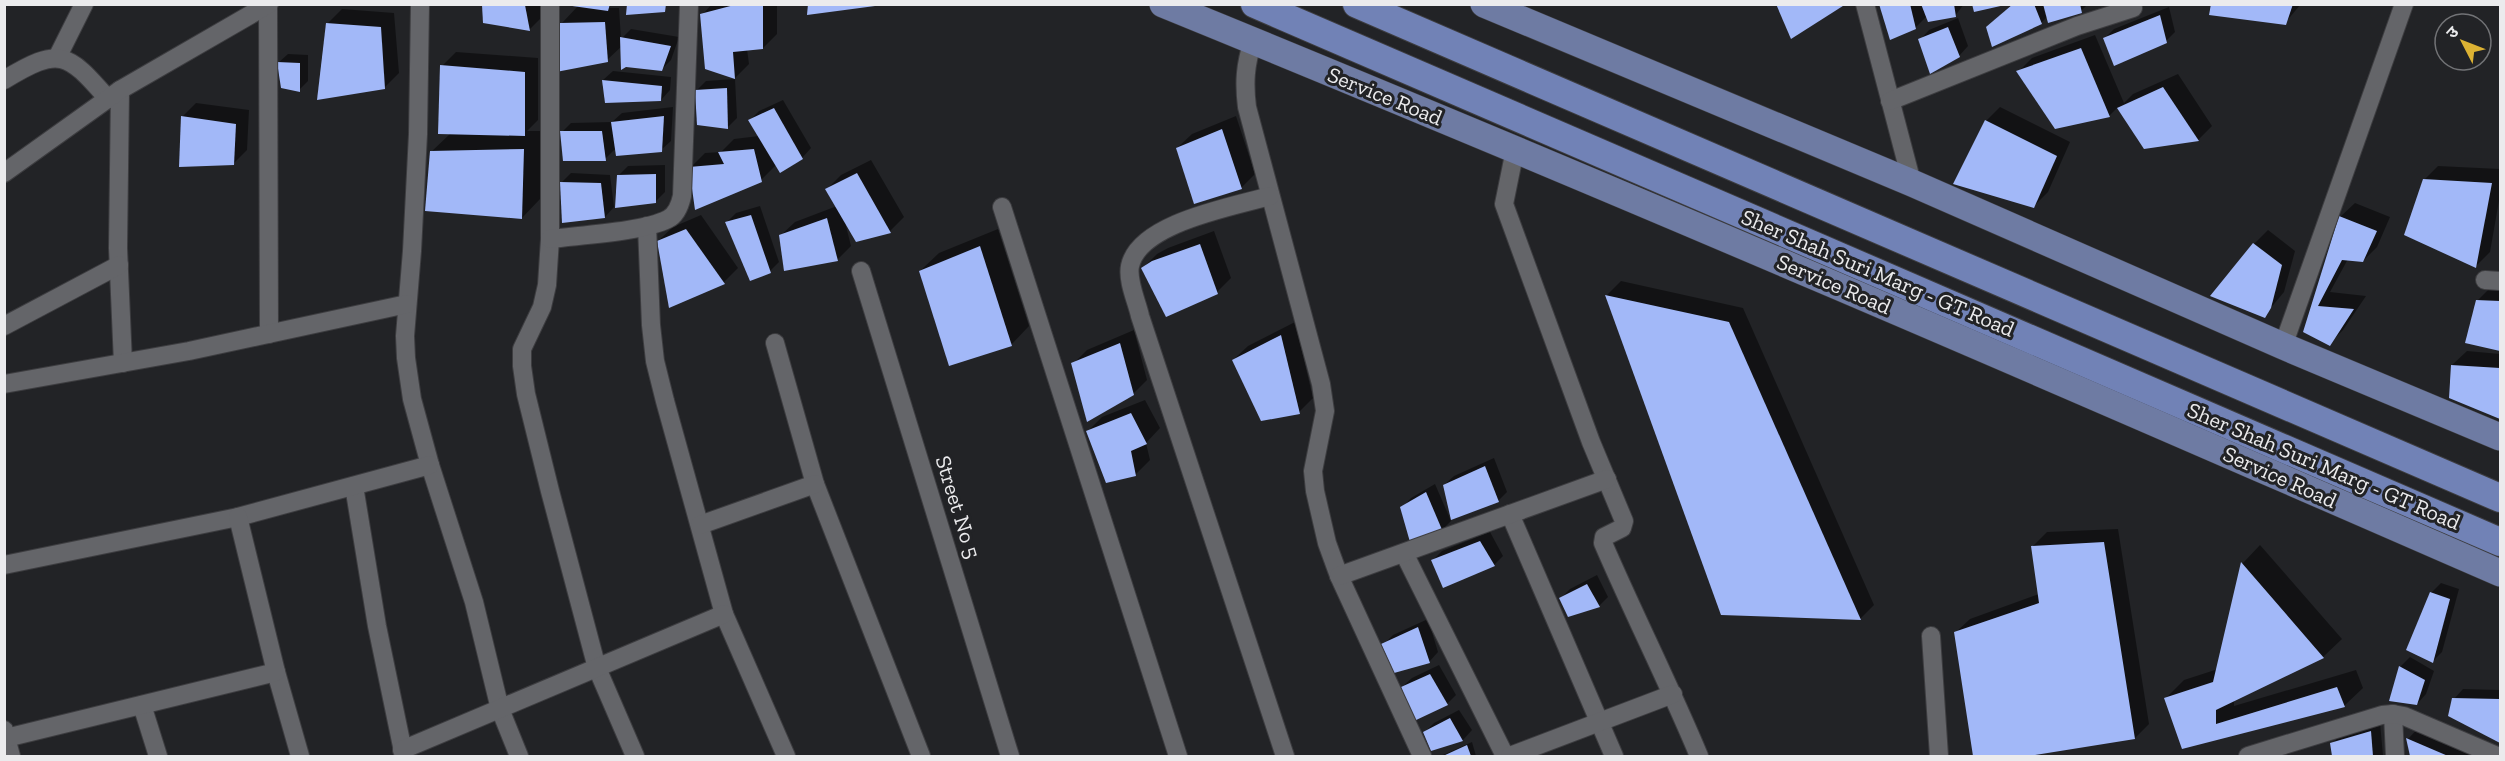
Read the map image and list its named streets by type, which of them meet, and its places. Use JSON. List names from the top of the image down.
{
  "streets": {
    "highway": ["Sher Shah Suri Marg - GT Road"],
    "main road": ["Service Road"],
    "street": ["Street No 5"]
  },
  "north": "top left"
}
